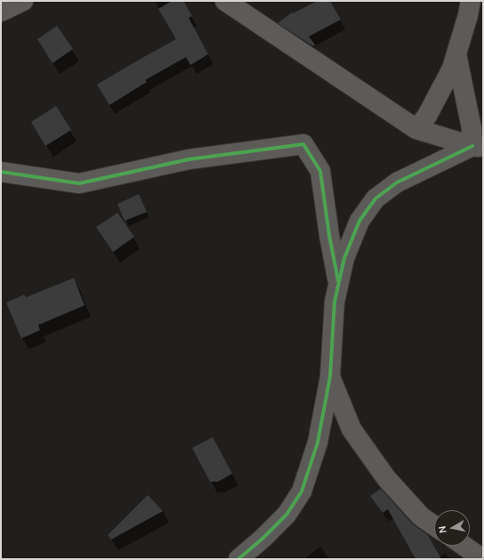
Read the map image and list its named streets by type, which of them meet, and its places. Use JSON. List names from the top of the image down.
{
  "north": "left"
}
